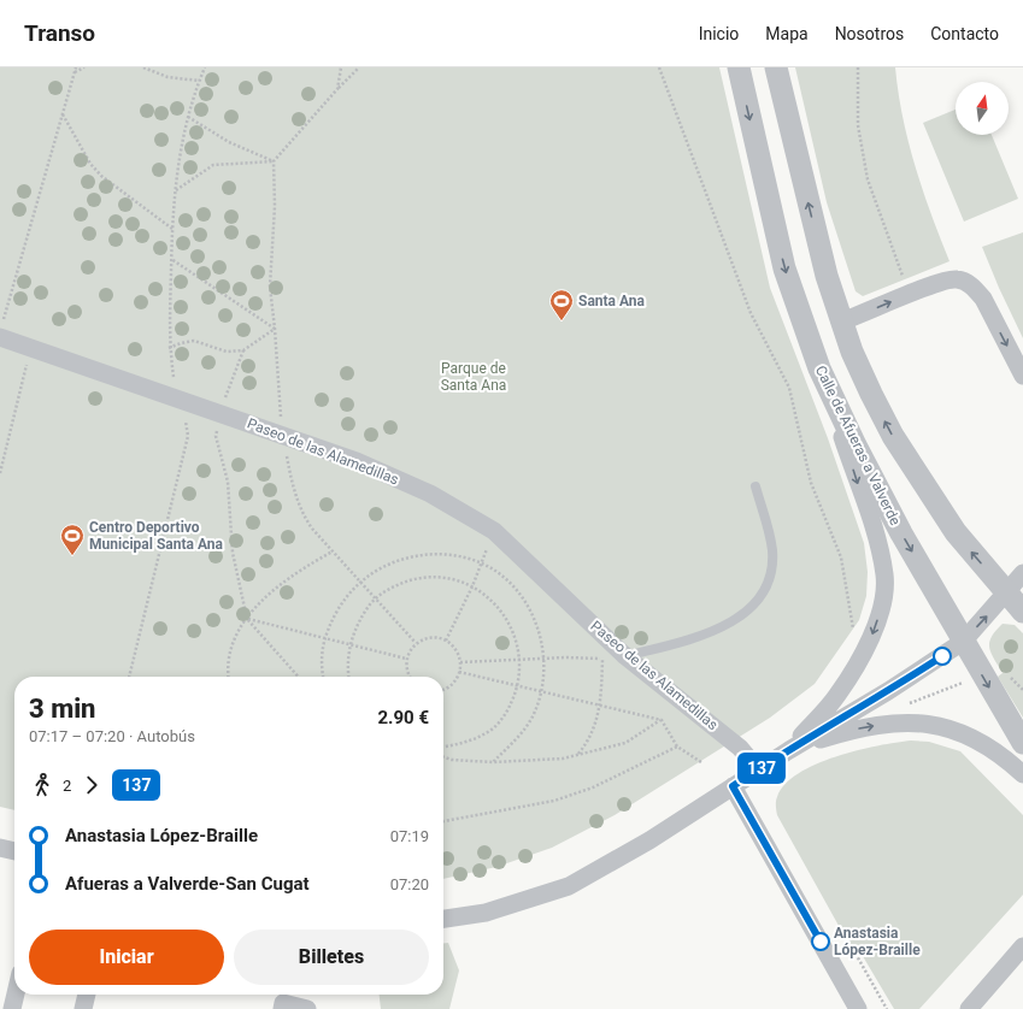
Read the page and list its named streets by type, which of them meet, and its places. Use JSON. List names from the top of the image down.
{
  "streets": {
    "street": ["Calle de Afueras a Valverde", "Paseo de las Alamedillas"]
  },
  "parks": ["Parque de Santa Ana"],
  "places": {
    "sports": ["Santa Ana", "Centro Deportivo Municipal Santa Ana"],
    "other": ["Anastasia López-Braille"]
  },
  "lines": ["bus line 137"],
  "north": "top",
  "page": {
    "header": "Transo",
    "nav": [
      "Inicio",
      "Mapa",
      "Nosotros",
      "Contacto"
    ],
    "on_map": "137",
    "heading": ["3 min", "07:17 – 07:20 · Autobús", "2.90 €"],
    "legs": ["2", "137"],
    "list": [
      {
        "name": "Anastasia López-Braille",
        "value": "07:19"
      },
      {
        "name": "Afueras a Valverde-San Cugat",
        "value": "07:20"
      }
    ],
    "buttons": ["Iniciar", "Billetes"]
  }
}
